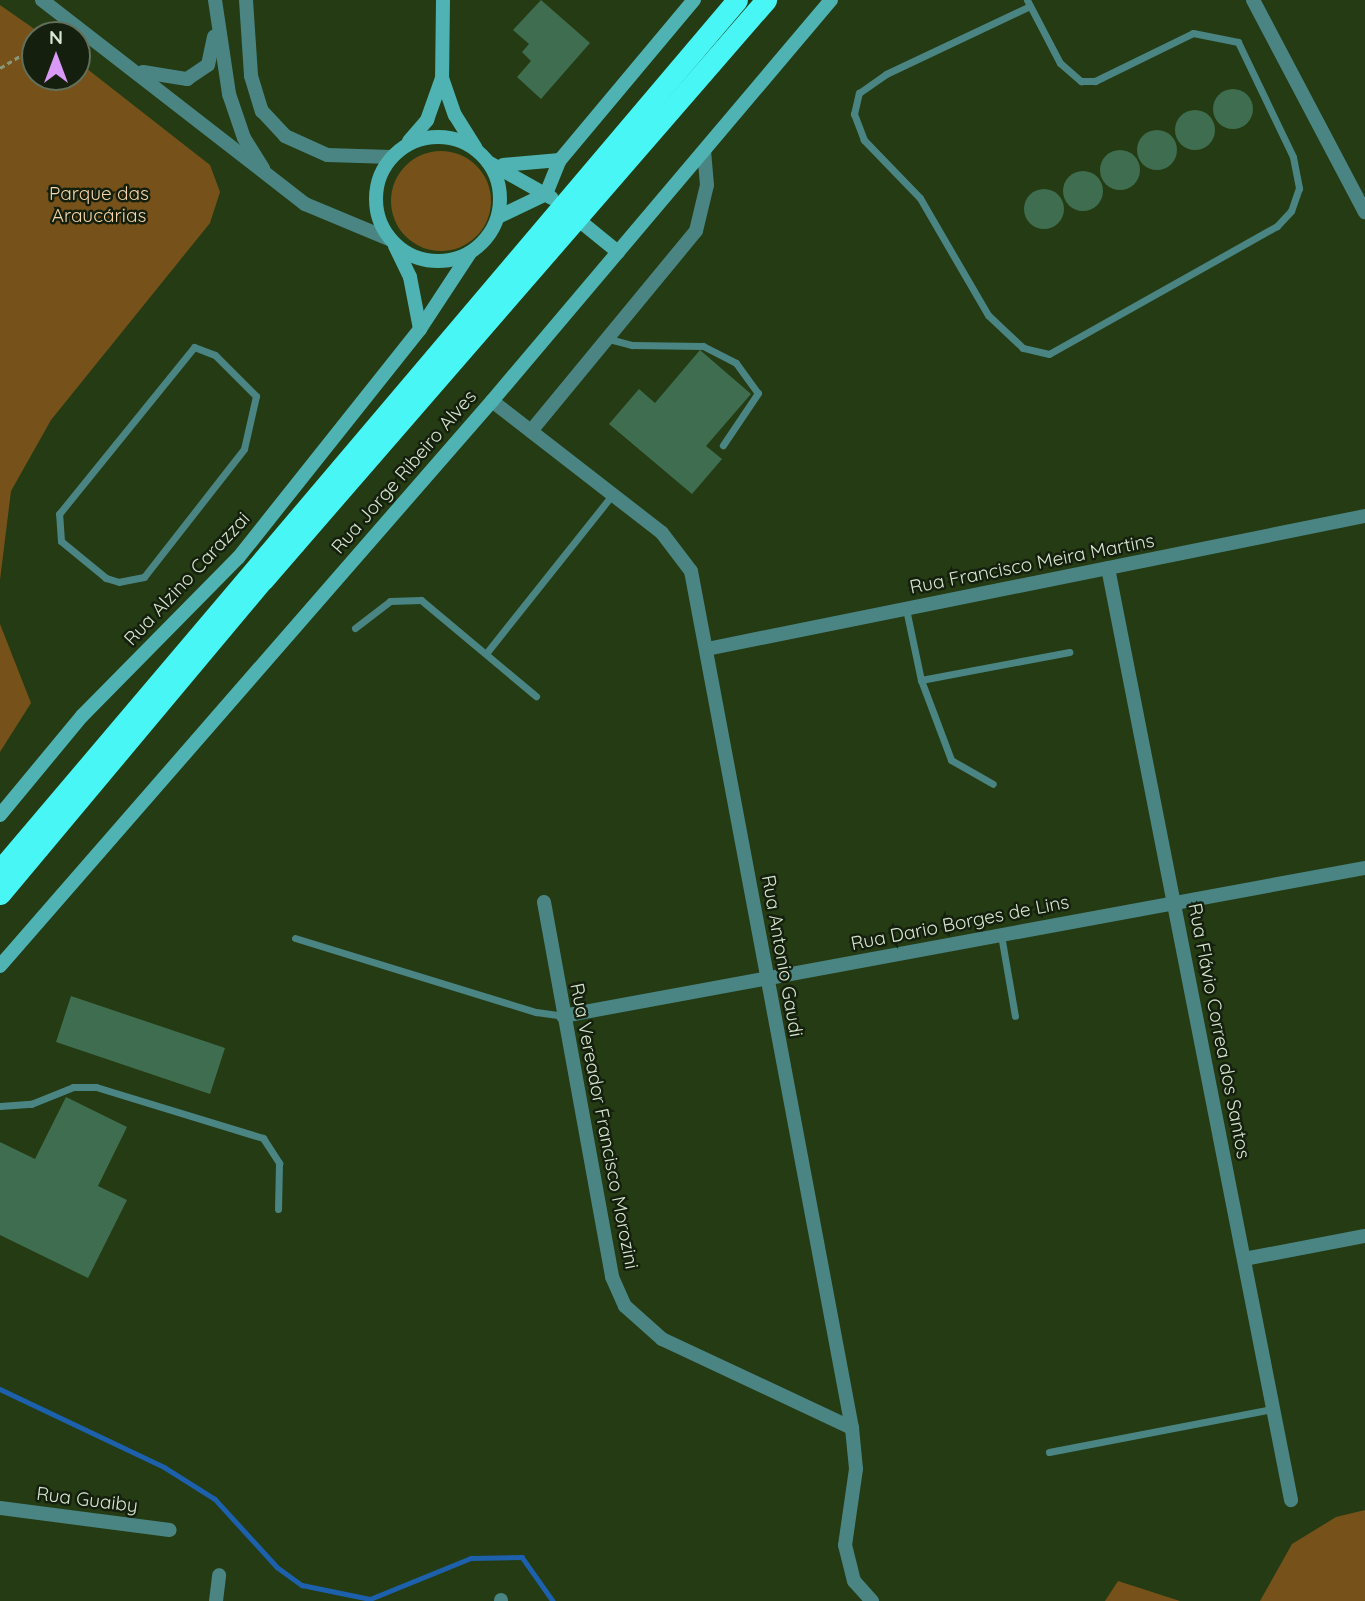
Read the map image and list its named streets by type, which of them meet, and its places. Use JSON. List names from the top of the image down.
{
  "streets": {
    "main road": ["Rua Jorge Ribeiro Alves", "Rua Alzino Carazzai"],
    "street": [
      "Rua Francisco Meira Martins",
      "Rua Dario Borges de Lins",
      "Rua Antonio Gaudi",
      "Rua Flávio Correa dos Santos",
      "Rua Vereador Francisco Morozini",
      "Rua Guaiby"
    ]
  },
  "crossings": [
    ["Rua Jorge Ribeiro Alves", "Rua Antonio Gaudi"],
    ["Rua Francisco Meira Martins", "Rua Antonio Gaudi"],
    ["Rua Francisco Meira Martins", "Rua Flávio Correa dos Santos"],
    ["Rua Dario Borges de Lins", "Rua Antonio Gaudi"],
    ["Rua Dario Borges de Lins", "Rua Flávio Correa dos Santos"],
    ["Rua Dario Borges de Lins", "Rua Vereador Francisco Morozini"],
    ["Rua Antonio Gaudi", "Rua Vereador Francisco Morozini"]
  ],
  "parks": ["Parque das Araucárias"],
  "north": "top"
}
